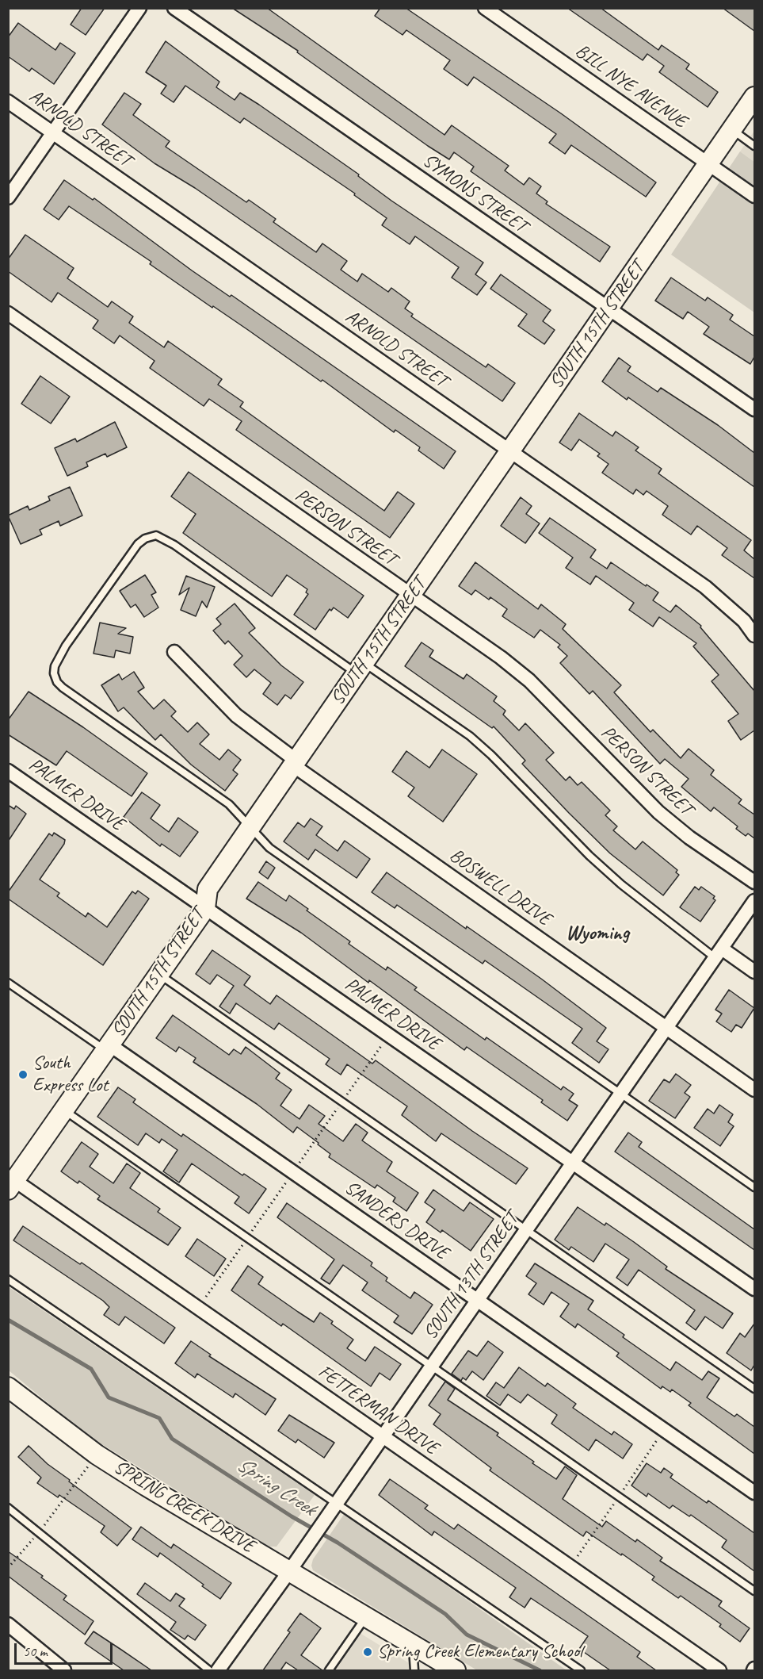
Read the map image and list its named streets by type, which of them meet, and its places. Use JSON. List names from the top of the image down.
{
  "streets": {
    "main road": ["SOUTH 15TH STREET", "SPRING CREEK DRIVE"],
    "street": [
      "BILL NYE AVENUE",
      "ARNOLD STREET",
      "SYMONS STREET",
      "PERSON STREET",
      "PALMER DRIVE",
      "BOSWELL DRIVE",
      "SANDERS DRIVE",
      "SOUTH 13TH STREET",
      "FETTERMAN DRIVE"
    ]
  },
  "crossings": [
    ["BILL NYE AVENUE", "SOUTH 15TH STREET"],
    ["ARNOLD STREET", "SOUTH 15TH STREET"],
    ["SYMONS STREET", "SOUTH 15TH STREET"],
    ["SOUTH 15TH STREET", "PERSON STREET"],
    ["SOUTH 15TH STREET", "PALMER DRIVE"],
    ["SOUTH 15TH STREET", "BOSWELL DRIVE"],
    ["SOUTH 15TH STREET", "SANDERS DRIVE"],
    ["SOUTH 15TH STREET", "FETTERMAN DRIVE"],
    ["PALMER DRIVE", "SOUTH 13TH STREET"],
    ["BOSWELL DRIVE", "SOUTH 13TH STREET"],
    ["SANDERS DRIVE", "SOUTH 13TH STREET"],
    ["SOUTH 13TH STREET", "FETTERMAN DRIVE"],
    ["SOUTH 13TH STREET", "SPRING CREEK DRIVE"]
  ],
  "districts": ["Wyoming"],
  "water": ["Spring Creek"],
  "places": ["South Express Lot", "Spring Creek Elementary School"],
  "scale_bar": "50 m"
}
